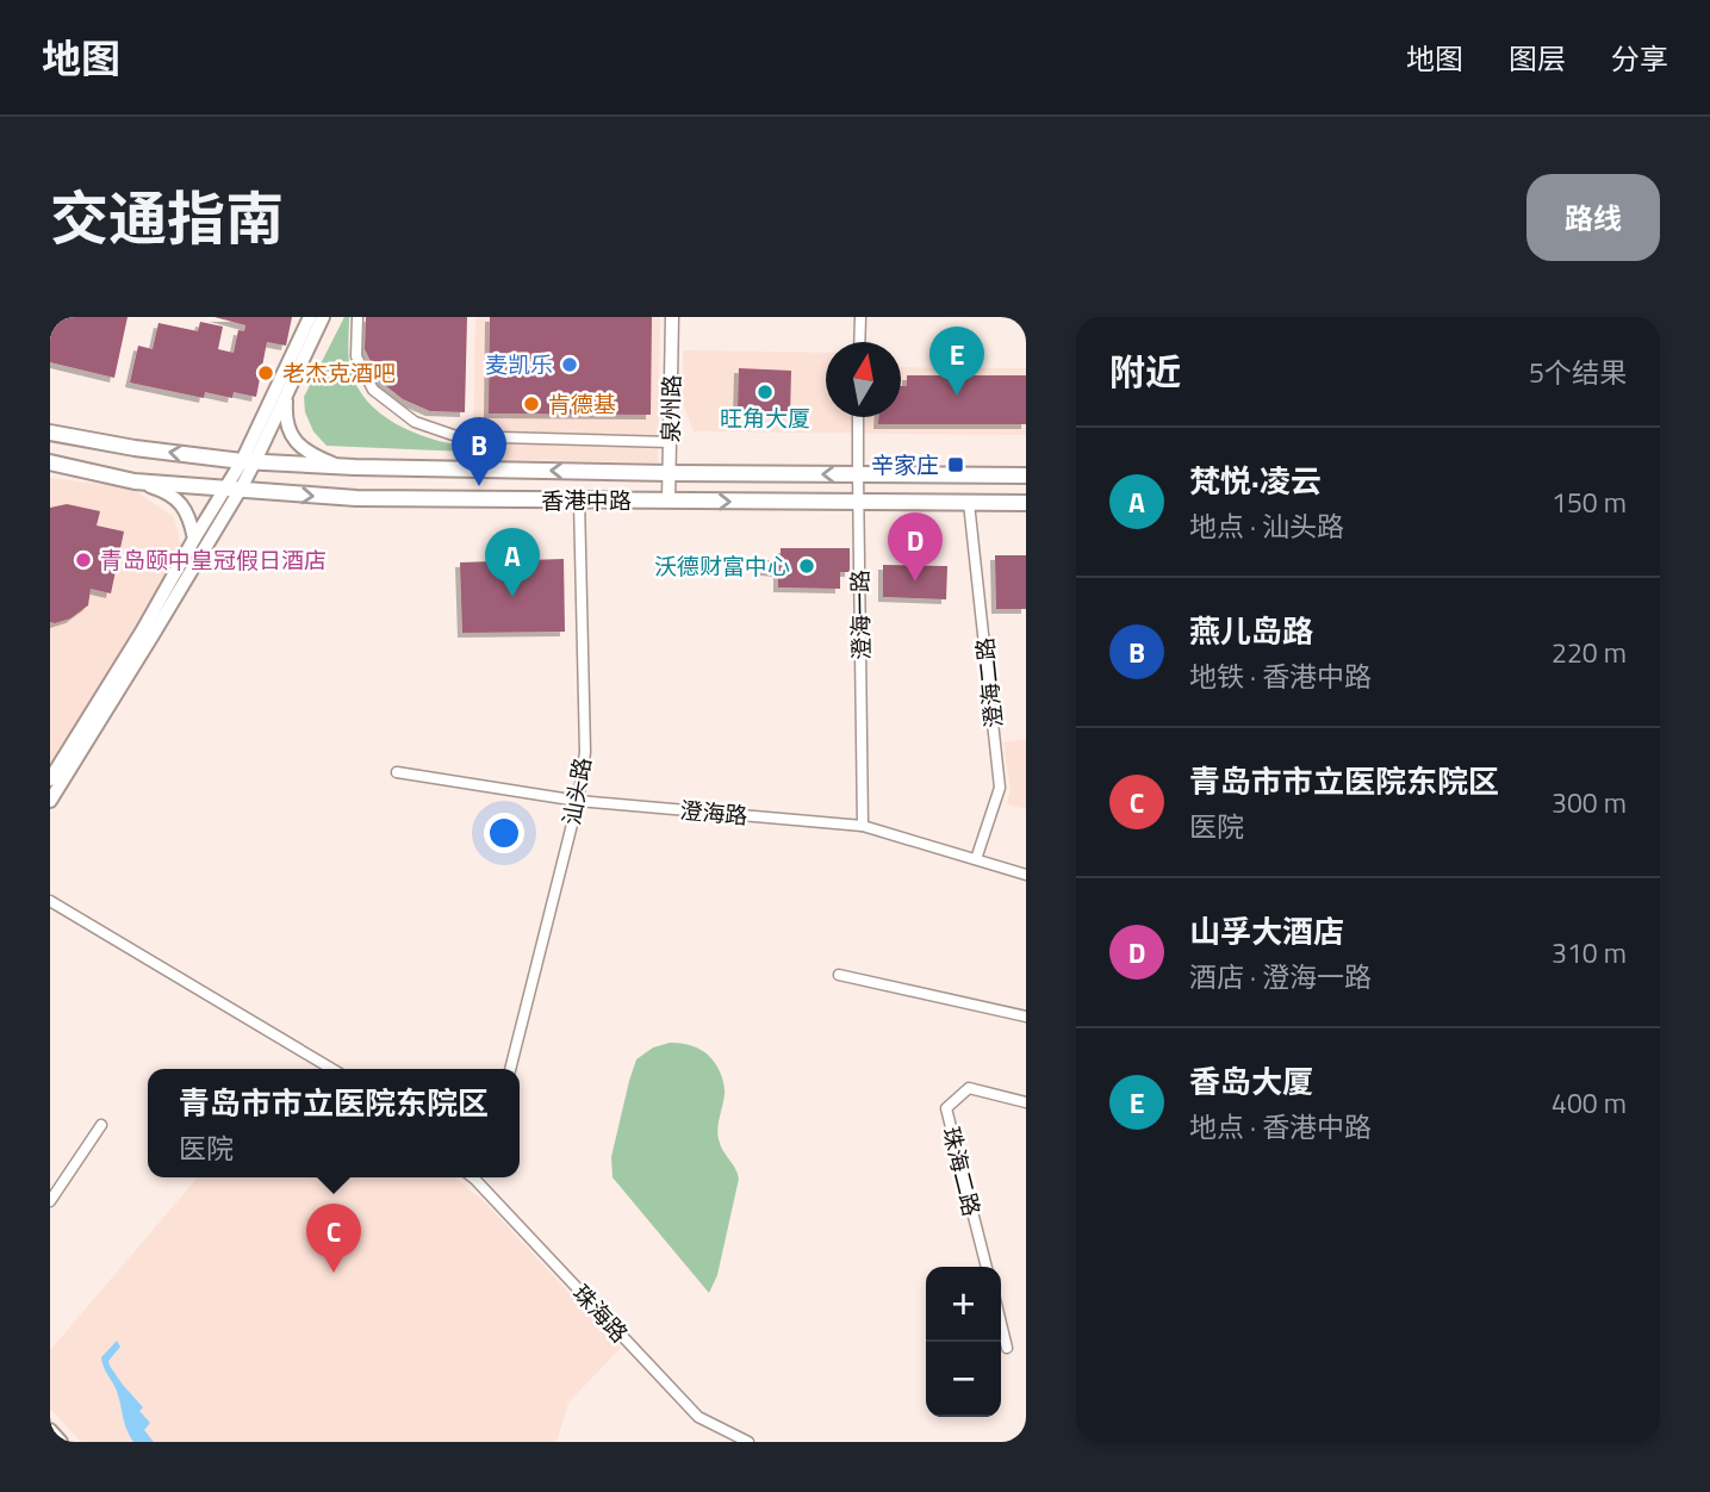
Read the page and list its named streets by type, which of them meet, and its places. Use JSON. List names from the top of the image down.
{
  "streets": {
    "main road": ["香港中路"],
    "street": [
      "泉州路",
      "澄海一路",
      "澄海二路",
      "汕头路",
      "澄海路",
      "珠海二路",
      "珠海路"
    ]
  },
  "crossings": [
    ["泉州路", "香港中路"],
    ["香港中路", "澄海一路"],
    ["香港中路", "澄海二路"],
    ["香港中路", "汕头路"],
    ["澄海一路", "澄海路"],
    ["澄海二路", "澄海路"],
    ["汕头路", "澄海路"]
  ],
  "places": {
    "other": [
      "麦凯乐",
      "老杰克酒吧",
      "旺角大厦",
      "肯德基",
      "青岛颐中皇冠假日酒店",
      "沃德财富中心"
    ],
    "transit": ["辛家庄"]
  },
  "north": "top",
  "page": {
    "header": "地图",
    "nav": ["地图", "图层", "分享"],
    "title": "交通指南",
    "buttons": "路线",
    "heading": ["附近", "5个结果"],
    "pins": [
      "E",
      "B",
      "D",
      "A",
      "C"
    ],
    "list": [
      {
        "mark": "A",
        "name": "梵悦·凌云",
        "note": "地点 · 汕头路",
        "value": "150 m"
      },
      {
        "mark": "B",
        "name": "燕儿岛路",
        "note": "地铁 · 香港中路",
        "value": "220 m"
      },
      {
        "mark": "C",
        "name": "青岛市市立医院东院区",
        "note": "医院",
        "value": "300 m"
      },
      {
        "mark": "D",
        "name": "山孚大酒店",
        "note": "酒店 · 澄海一路",
        "value": "310 m"
      },
      {
        "mark": "E",
        "name": "香岛大厦",
        "note": "地点 · 香港中路",
        "value": "400 m"
      }
    ],
    "popup": ["青岛市市立医院东院区", "医院"],
    "map_buttons": ["+", "−"]
  }
}
